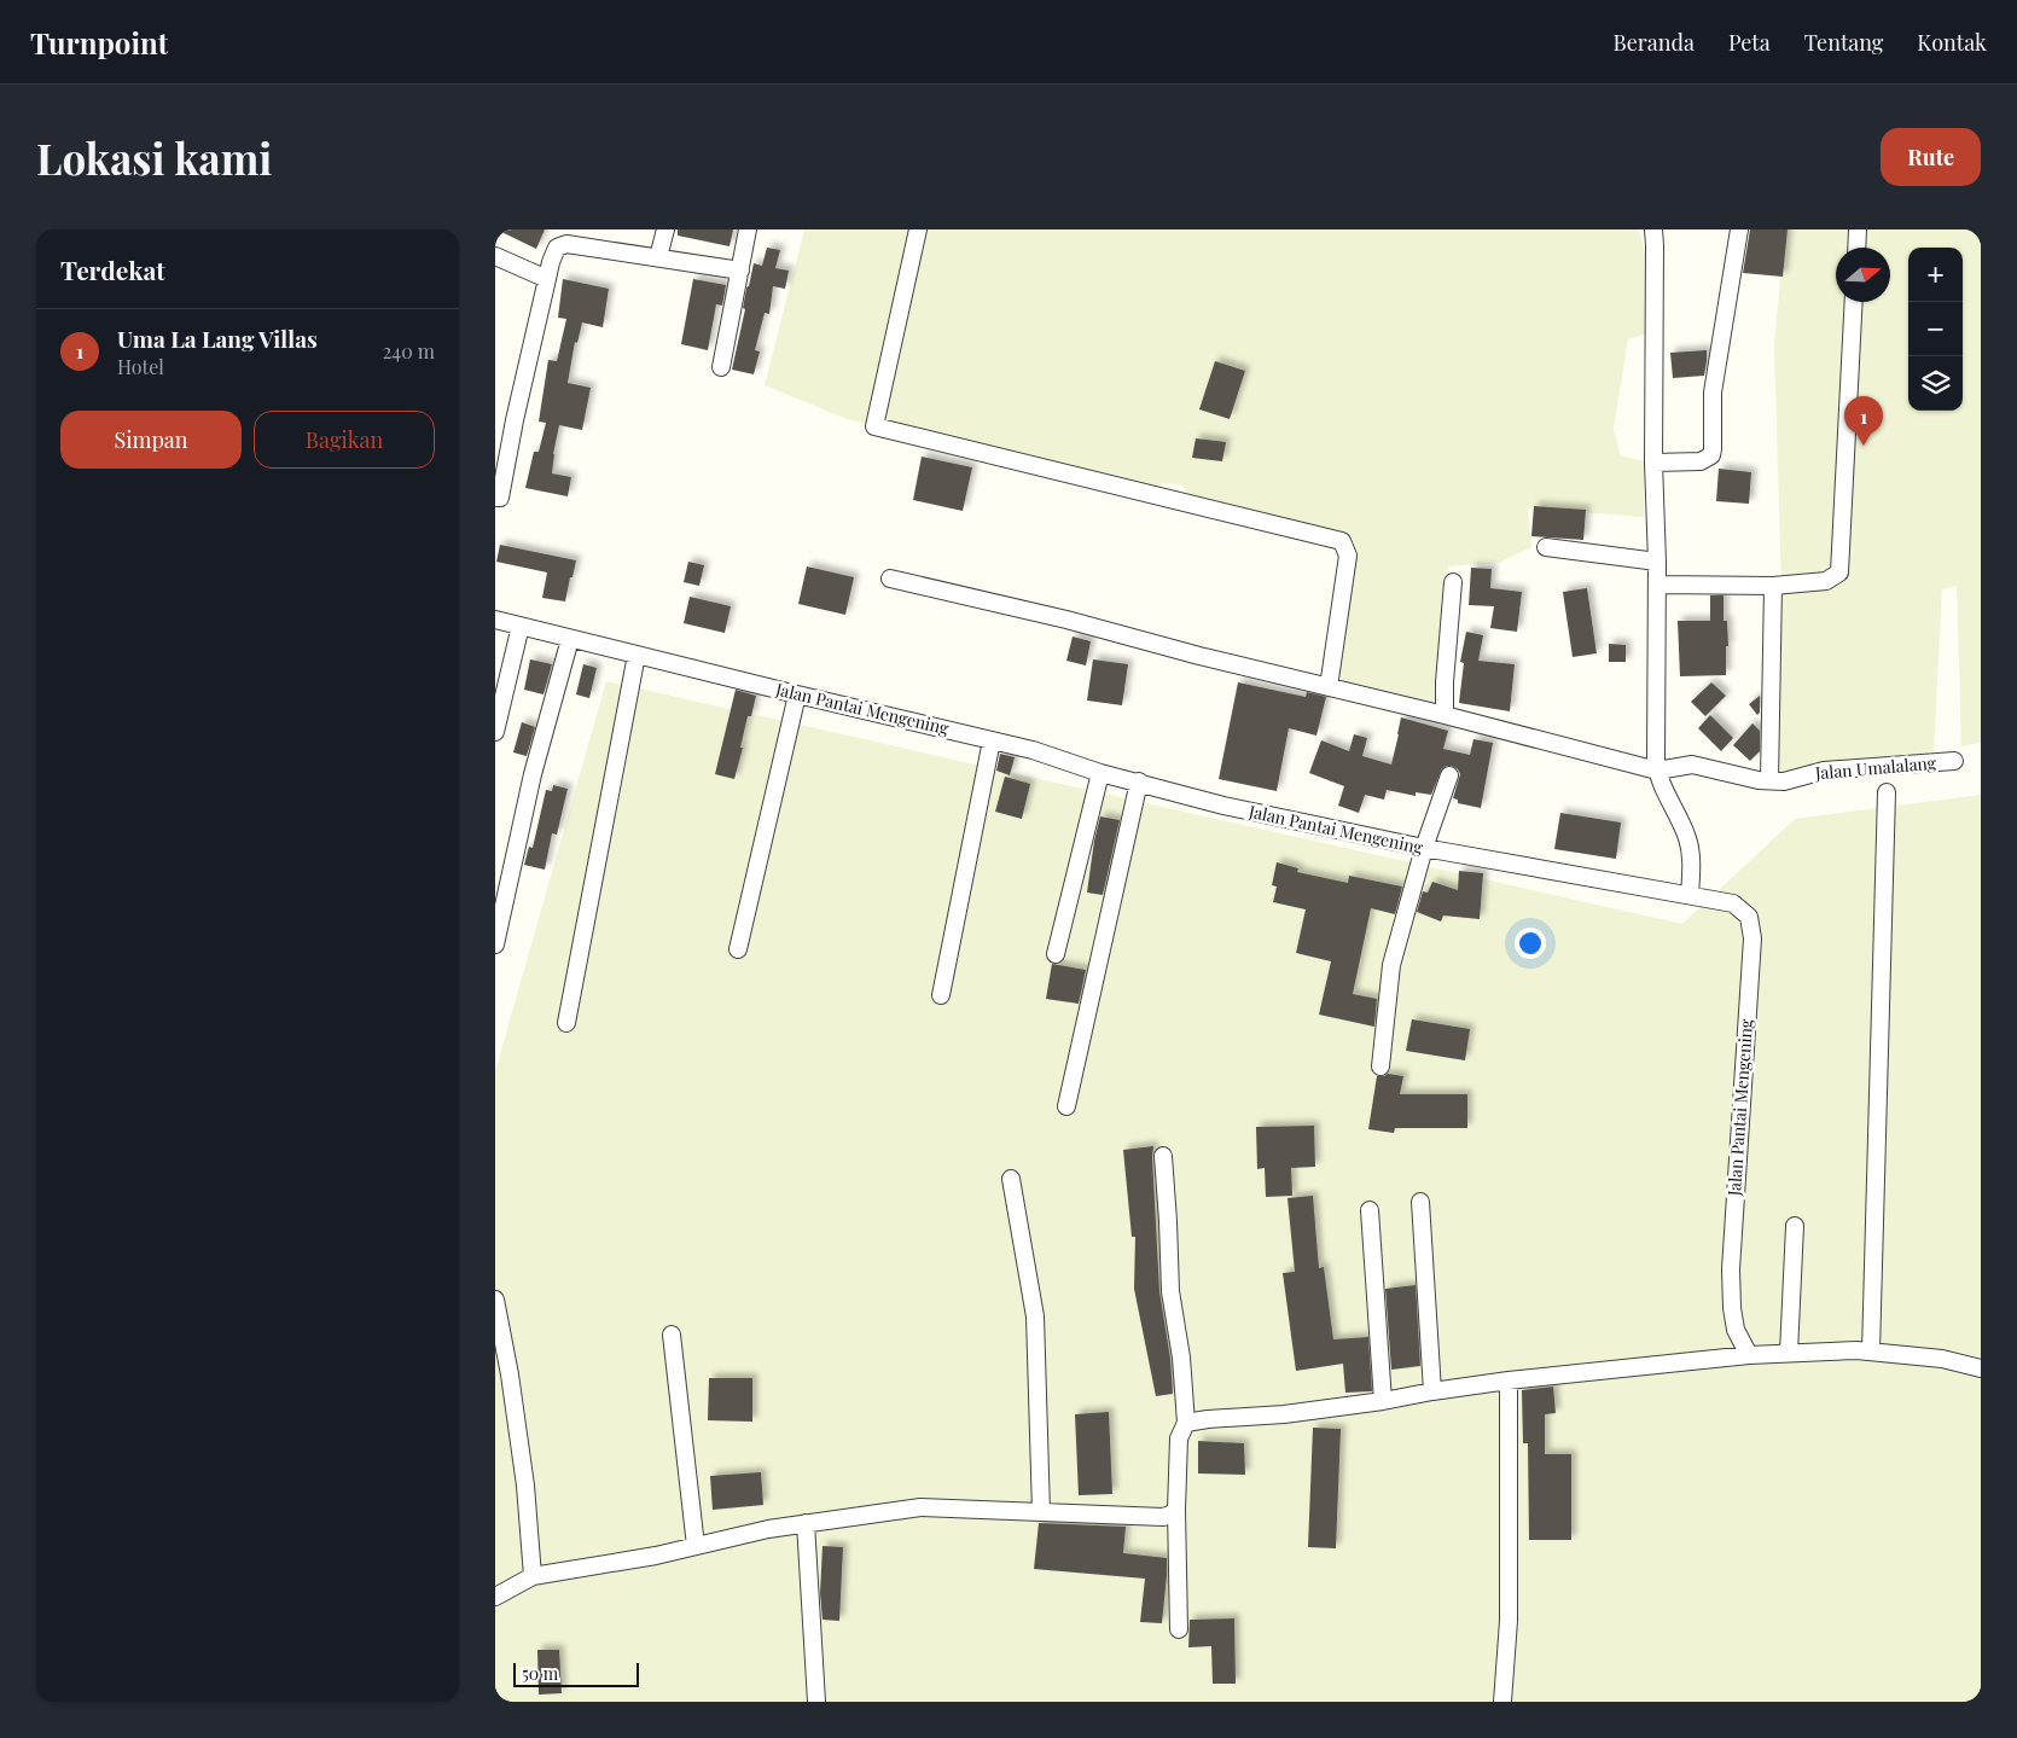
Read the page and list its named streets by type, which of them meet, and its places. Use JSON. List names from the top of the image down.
{
  "streets": {
    "street": ["Jalan Pantai Mengening", "Jalan Umalalang"]
  },
  "scale_bar": "50 m",
  "north": "right",
  "page": {
    "header": "Turnpoint",
    "nav": [
      "Beranda",
      "Peta",
      "Tentang",
      "Kontak"
    ],
    "buttons": [
      "Rute",
      ["Simpan", "Bagikan"]
    ],
    "title": "Lokasi kami",
    "heading": "Terdekat",
    "map_buttons": ["+", "−"],
    "list": [
      {
        "mark": "1",
        "name": "Uma La Lang Villas",
        "note": "Hotel",
        "value": "240 m"
      }
    ],
    "pins": "1",
    "scale": "50 m"
  }
}
